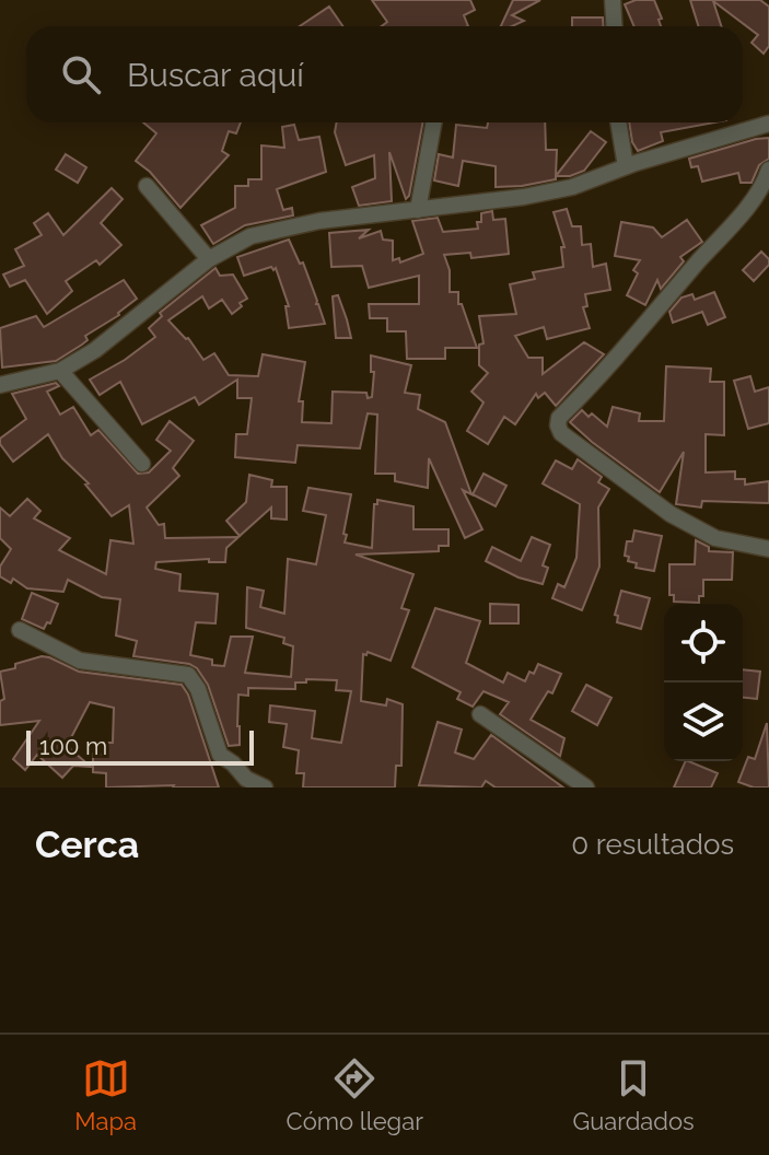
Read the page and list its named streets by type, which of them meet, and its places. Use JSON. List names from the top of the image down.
{
  "scale_bar": "100 m",
  "page": {
    "search": "Buscar aquí",
    "scale": "100 m",
    "heading": ["Cerca", "0 resultados"],
    "nav": ["Mapa", "Cómo llegar", "Guardados"]
  }
}
